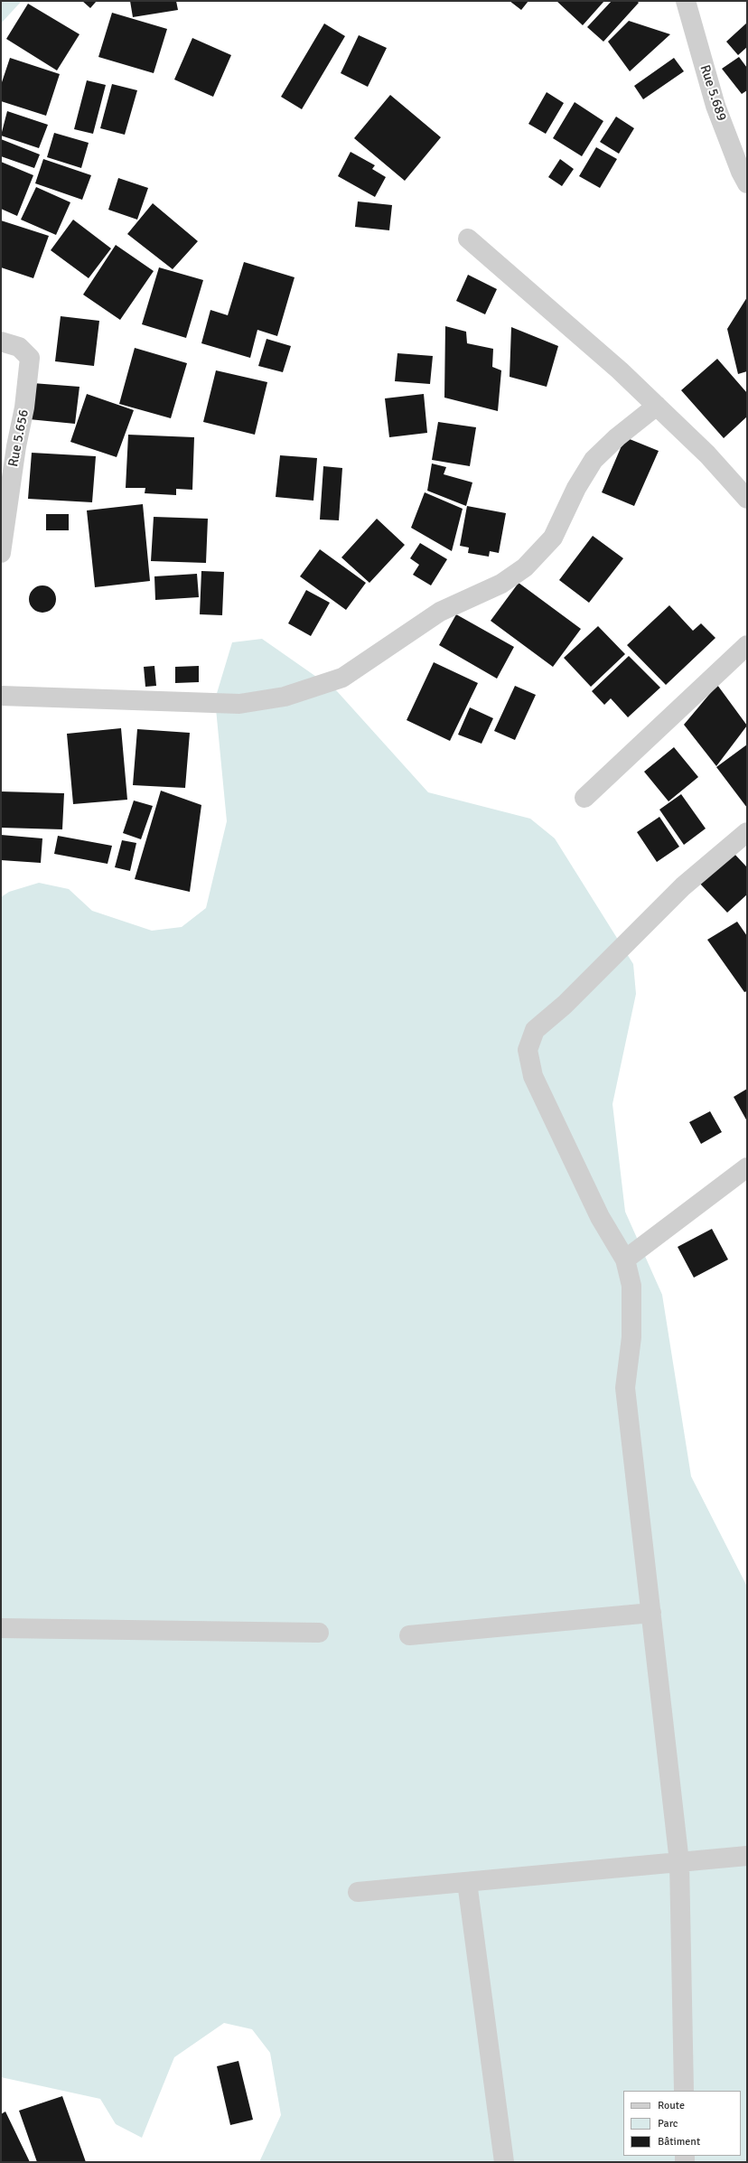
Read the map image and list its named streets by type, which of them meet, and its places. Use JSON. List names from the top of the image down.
{
  "streets": {
    "street": ["Rue 5.689", "Rue 5.656"]
  },
  "legend": ["Route", "Parc", "Bâtiment"]
}
